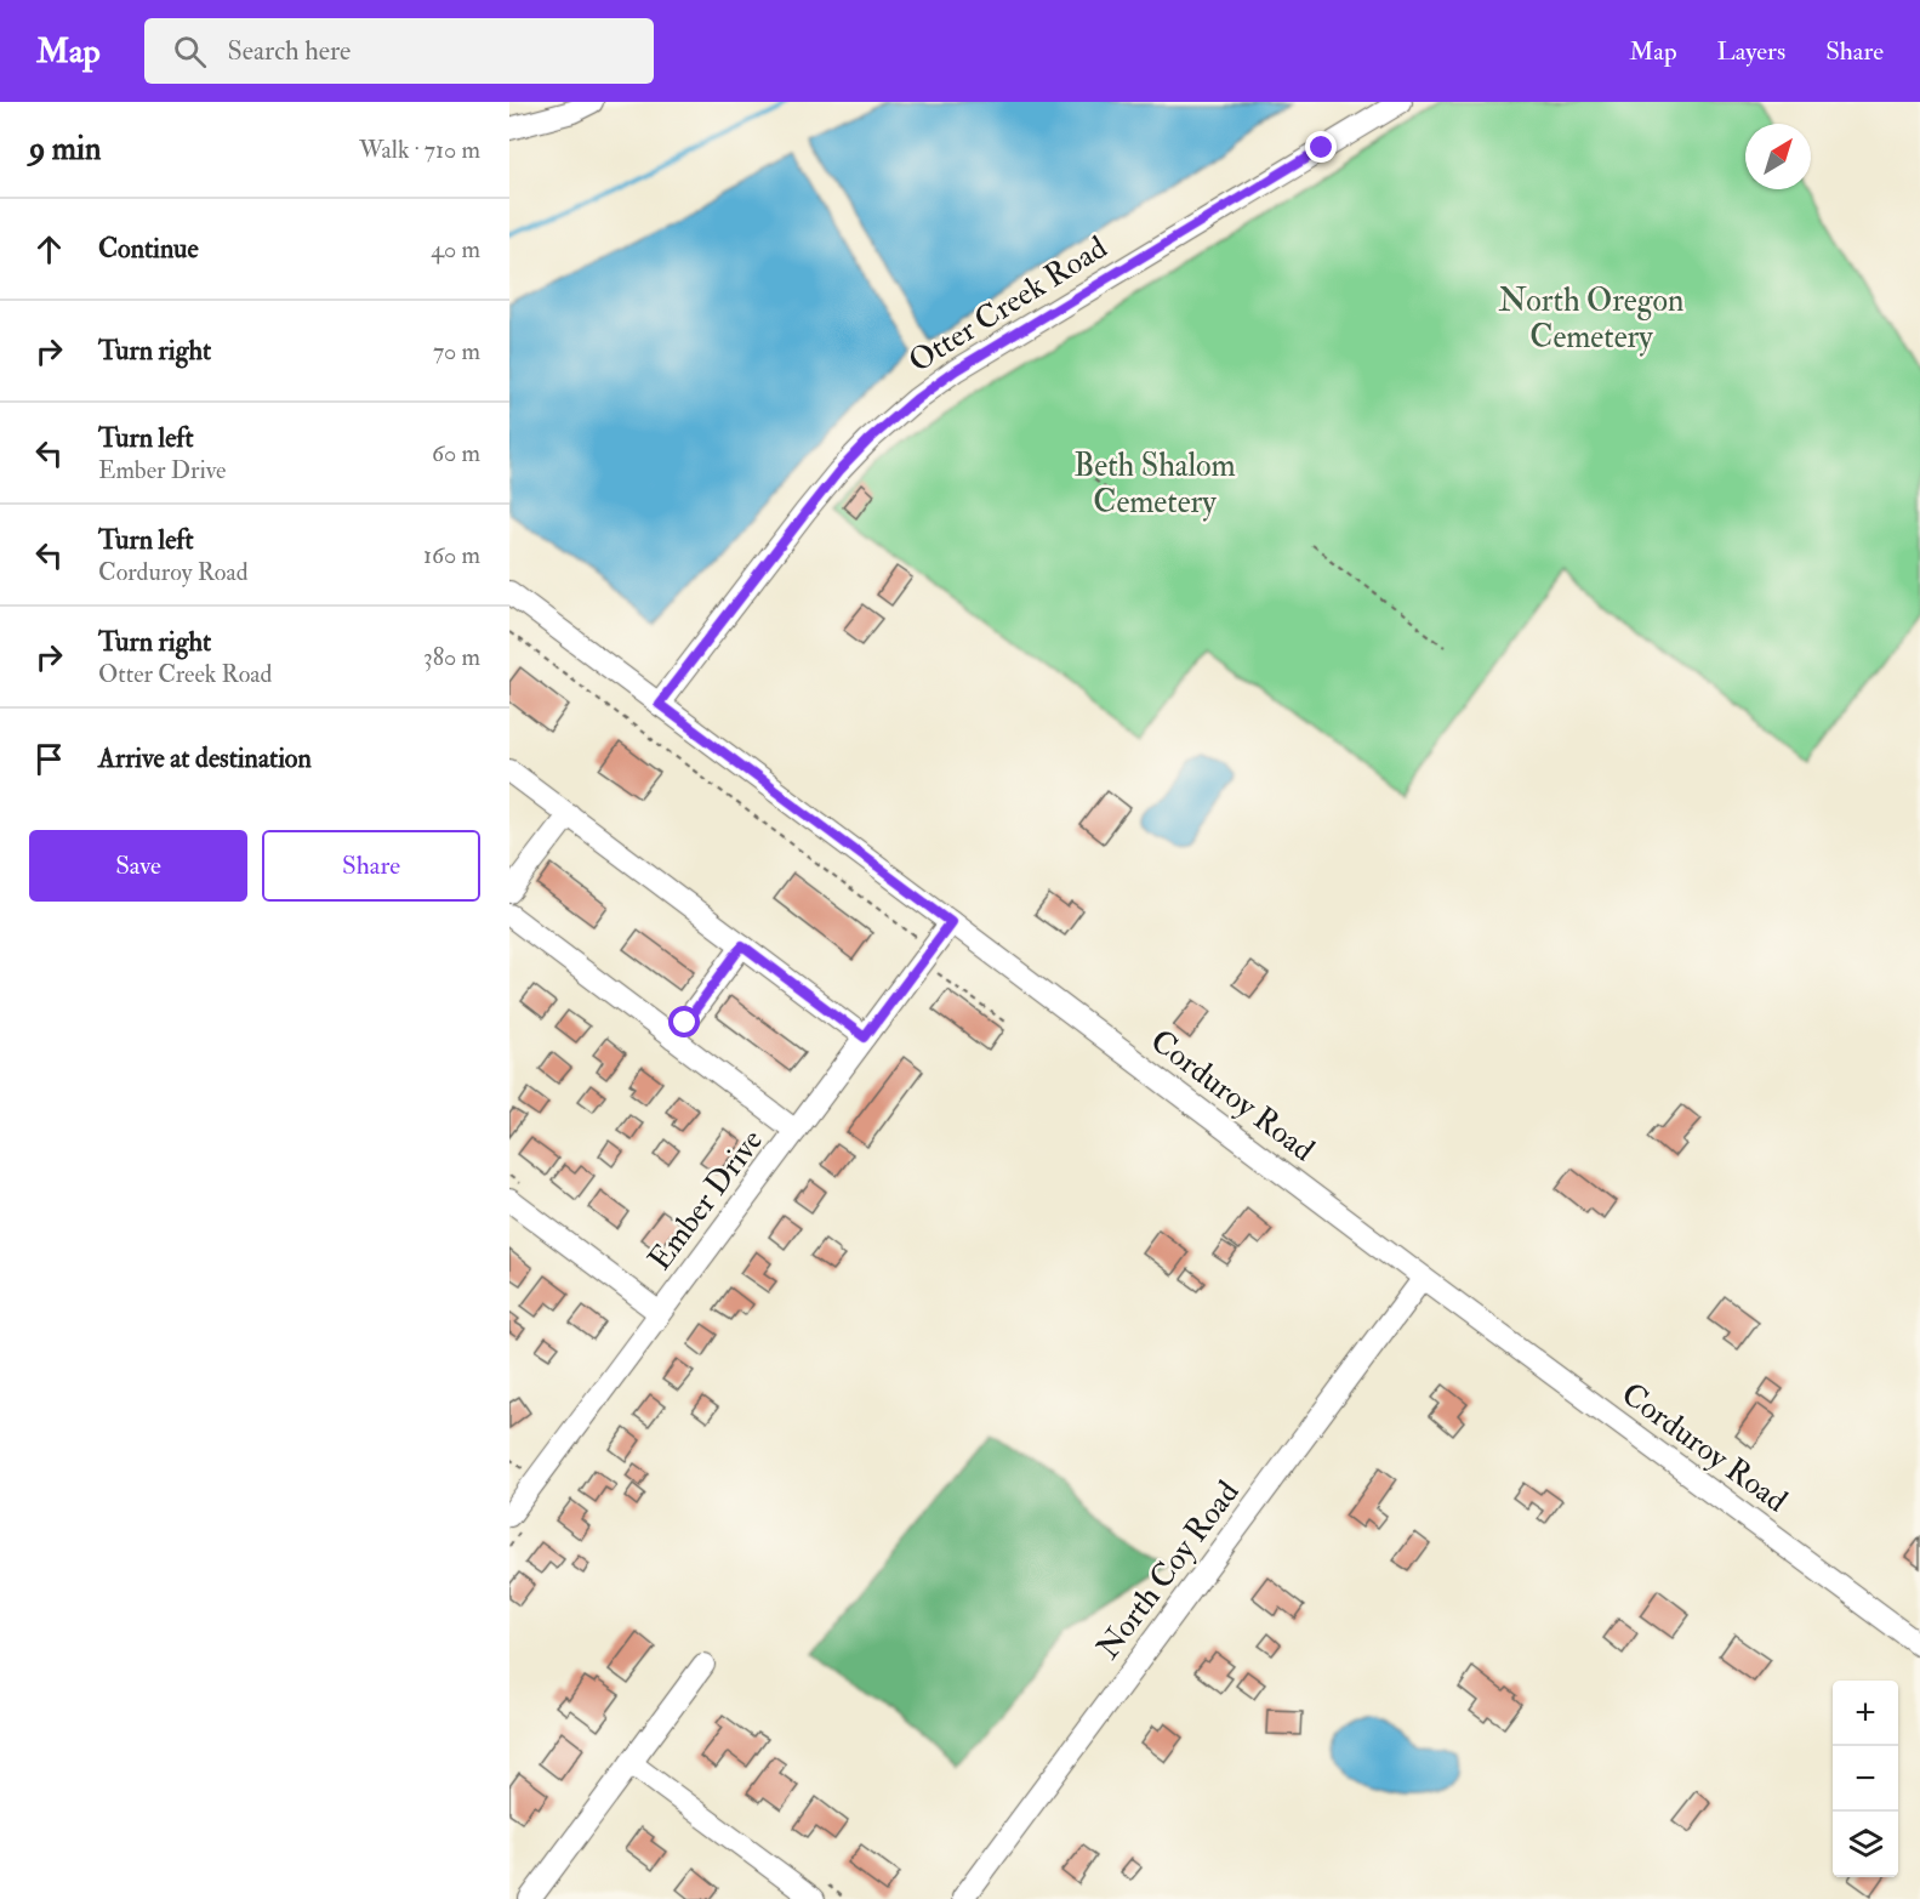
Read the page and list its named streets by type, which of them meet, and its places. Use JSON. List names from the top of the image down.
{
  "streets": {
    "street": [
      "Otter Creek Road",
      "Corduroy Road",
      "Ember Drive",
      "North Coy Road"
    ]
  },
  "crossings": [
    ["Otter Creek Road", "Corduroy Road"],
    ["Corduroy Road", "Ember Drive"],
    ["Corduroy Road", "North Coy Road"]
  ],
  "parks": ["North Oregon Cemetery", "Beth Shalom Cemetery"],
  "north": "top right",
  "page": {
    "header": "Map",
    "search": "Search here",
    "nav": ["Map", "Layers", "Share"],
    "heading": ["9 min", "Walk · 710 m"],
    "list": [
      ["Continue", "40 m"],
      ["Turn right", "70 m"],
      ["Turn left", "Ember Drive", "60 m"],
      ["Turn left", "Corduroy Road", "160 m"],
      ["Turn right", "Otter Creek Road", "380 m"],
      "Arrive at destination"
    ],
    "buttons": ["Save", "Share"],
    "map_buttons": ["+", "−"]
  }
}
